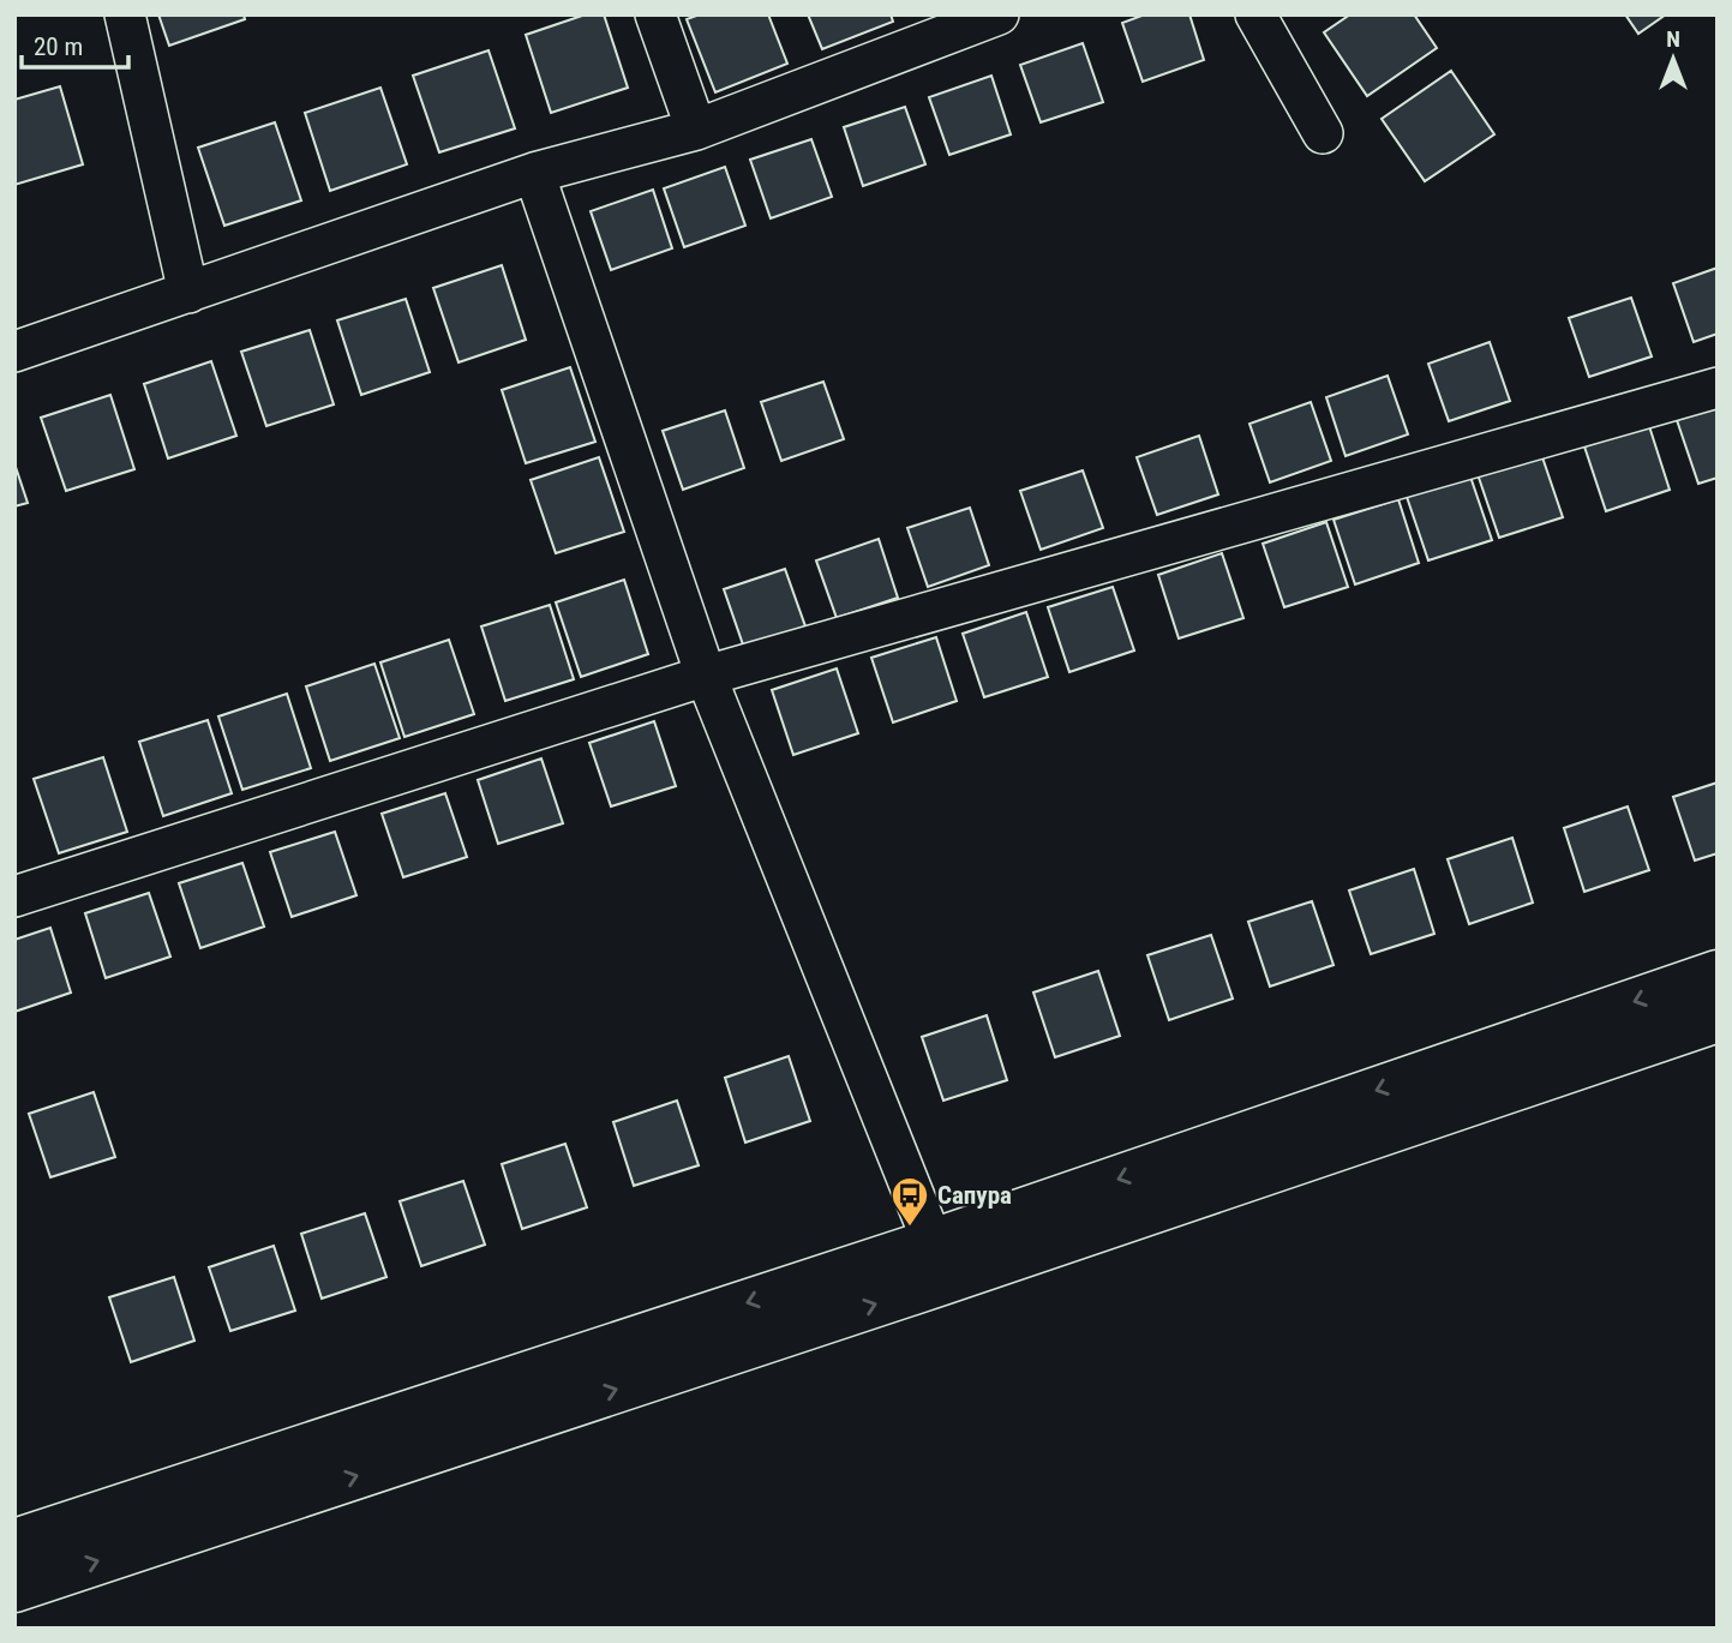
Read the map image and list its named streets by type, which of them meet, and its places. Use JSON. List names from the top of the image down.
{
  "places": {
    "bus stop": ["Сапура"]
  },
  "scale_bar": "20 m",
  "north": "top"
}
